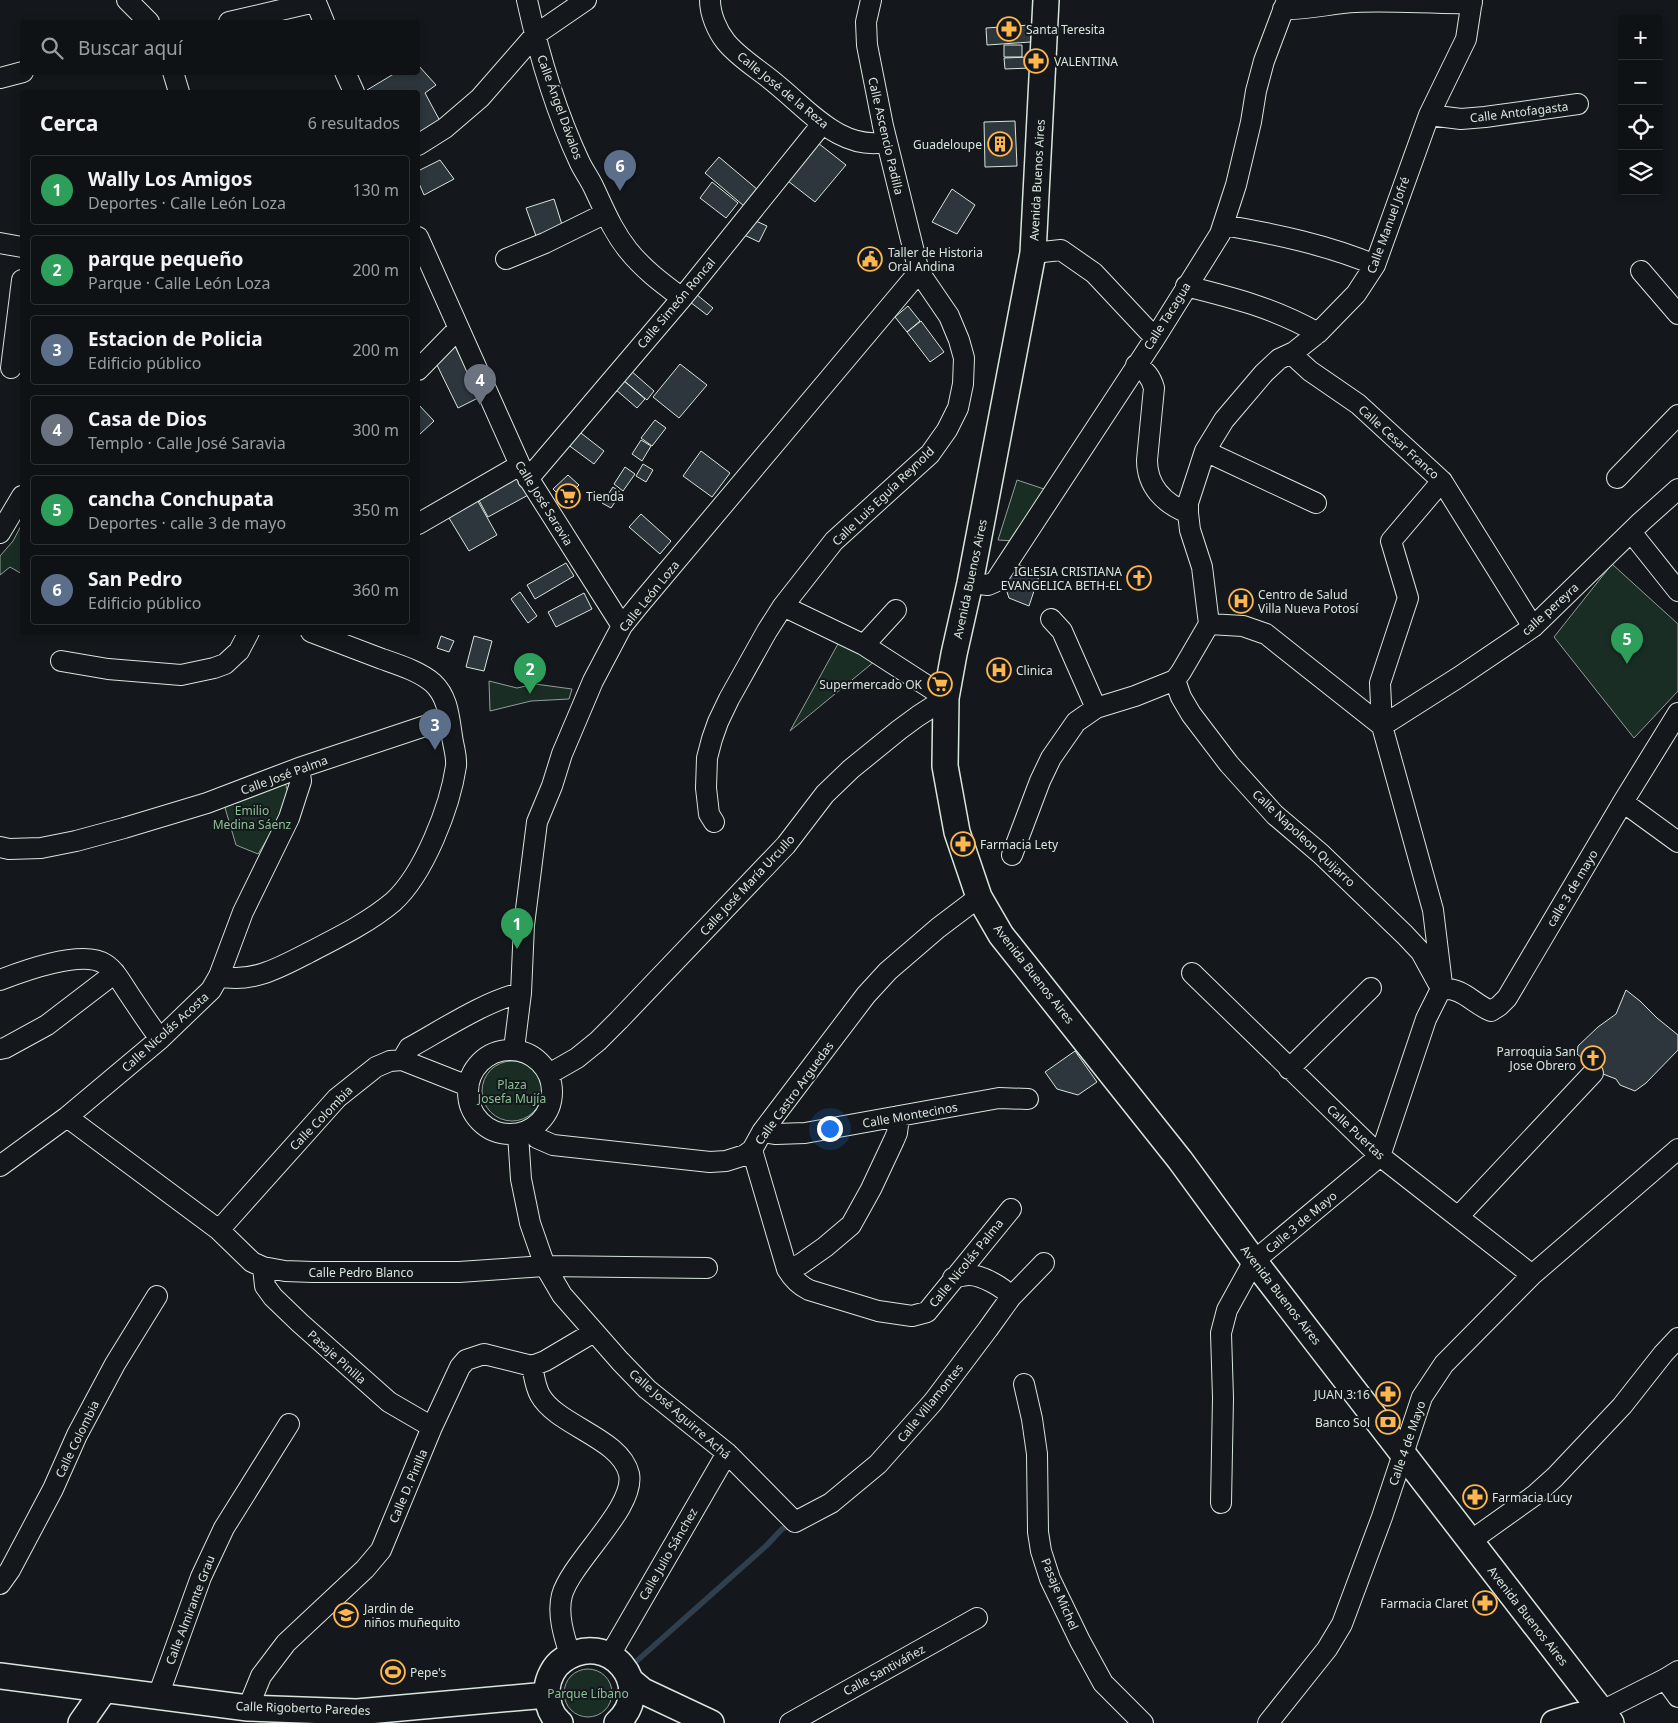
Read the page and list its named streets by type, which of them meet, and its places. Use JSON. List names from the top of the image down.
{
  "streets": {
    "main road": ["Avenida Buenos Aires", "Calle Rigoberto Paredes"],
    "street": [
      "Calle José de la Reza",
      "Calle Ángel Dávalos",
      "Calle Antofagasta",
      "Calle Ascencio Padilla",
      "Calle Manuel Jofré",
      "Calle Simeón Roncal",
      "Calle Tacagua",
      "Calle Cesar Franco",
      "Calle Luis Eguía Reynold",
      "Calle José Saravia",
      "Calle León Loza",
      "calle pereyra",
      "Calle José Palma",
      "Calle Napoleon Quijarro",
      "Calle José María Urcullo",
      "calle 3 de mayo",
      "Calle Nicolás Acosta",
      "Calle Castro Arguedas",
      "Calle Montecinos",
      "Calle Colombia",
      "Calle Puertas",
      "Calle 3 de Mayo",
      "Calle Nicolás Palma",
      "Calle Pedro Blanco",
      "Pasaje Pinilla",
      "Calle Villamontes",
      "Calle José Aguirre Achá",
      "Calle 4 de Mayo",
      "Calle D. Pinilla",
      "Calle Julio Sánchez",
      "Pasaje Michel",
      "Calle Almirante Grau",
      "Calle Santiváñez"
    ]
  },
  "crossings": [
    ["Calle José de la Reza", "Calle Ascencio Padilla"],
    ["Calle José de la Reza", "Calle Simeón Roncal"],
    ["Calle Ángel Dávalos", "Calle Simeón Roncal"],
    ["Calle Antofagasta", "Calle Manuel Jofré"],
    ["Calle Ascencio Padilla", "Calle Luis Eguía Reynold"],
    ["Calle Ascencio Padilla", "Calle León Loza"],
    ["Avenida Buenos Aires", "Calle Tacagua"],
    ["Avenida Buenos Aires", "Calle José María Urcullo"],
    ["Avenida Buenos Aires", "Calle Castro Arguedas"],
    ["Avenida Buenos Aires", "Calle 3 de Mayo"],
    ["Avenida Buenos Aires", "Calle 4 de Mayo"],
    ["Calle Manuel Jofré", "Calle Cesar Franco"],
    ["Calle Simeón Roncal", "Calle José Saravia"],
    ["Calle Cesar Franco", "calle pereyra"],
    ["Calle Luis Eguía Reynold", "Calle León Loza"],
    ["Calle José Saravia", "Calle León Loza"],
    ["Calle León Loza", "Calle José María Urcullo"],
    ["Calle León Loza", "Calle Castro Arguedas"],
    ["Calle León Loza", "Calle José Aguirre Achá"],
    ["Calle José Palma", "Calle Nicolás Acosta"],
    ["Calle Napoleon Quijarro", "calle 3 de mayo"],
    ["Calle José María Urcullo", "Calle Castro Arguedas"],
    ["Calle José María Urcullo", "Calle José Aguirre Achá"],
    ["Calle Nicolás Acosta", "Calle Pedro Blanco"],
    ["Calle Castro Arguedas", "Calle Montecinos"],
    ["Calle Castro Arguedas", "Calle Nicolás Palma"],
    ["Calle Castro Arguedas", "Calle José Aguirre Achá"],
    ["Calle Colombia", "Calle Pedro Blanco"],
    ["Calle Puertas", "Calle 3 de Mayo"],
    ["Calle Puertas", "Calle 4 de Mayo"],
    ["Calle Pedro Blanco", "Pasaje Pinilla"],
    ["Calle Pedro Blanco", "Calle José Aguirre Achá"],
    ["Pasaje Pinilla", "Calle D. Pinilla"],
    ["Calle Villamontes", "Calle José Aguirre Achá"],
    ["Calle José Aguirre Achá", "Calle Julio Sánchez"],
    ["Calle D. Pinilla", "Calle Rigoberto Paredes"],
    ["Calle Almirante Grau", "Calle Rigoberto Paredes"]
  ],
  "parks": ["Emilio Medina Sáenz", "Plaza Josefa Mujía", "Parque Líbano"],
  "places": {
    "pharmacy": [
      "Santa Teresita",
      "VALENTINA",
      "Farmacia Lety",
      "JUAN 3:16",
      "Farmacia Lucy",
      "Farmacia Claret"
    ],
    "building": ["Guadeloupe"],
    "public building": ["Taller de Historia Oral Andina"],
    "supermarket": ["Tienda", "Supermercado OK"],
    "church": ["IGLESIA CRISTIANA EVANGELICA BETH-EL", "Parroquia San Jose Obrero"],
    "hospital": ["Centro de Salud Villa Nueva Potosí", "Clinica"],
    "bank": ["Banco Sol"],
    "school or university": ["Jardin de niños muñequito"],
    "sports": ["Pepe's"]
  },
  "page": {
    "map_buttons": ["+", "−"],
    "search": "Buscar aquí",
    "heading": ["Cerca", "6 resultados"],
    "pins": [
      "6",
      "4",
      "5",
      "2",
      "3",
      "1"
    ],
    "list": [
      {
        "mark": "1",
        "name": "Wally Los Amigos",
        "note": "Deportes · Calle León Loza",
        "value": "130 m"
      },
      {
        "mark": "2",
        "name": "parque pequeño",
        "note": "Parque · Calle León Loza",
        "value": "200 m"
      },
      {
        "mark": "3",
        "name": "Estacion de Policia",
        "note": "Edificio público",
        "value": "200 m"
      },
      {
        "mark": "4",
        "name": "Casa de Dios",
        "note": "Templo · Calle José Saravia",
        "value": "300 m"
      },
      {
        "mark": "5",
        "name": "cancha Conchupata",
        "note": "Deportes · calle 3 de mayo",
        "value": "350 m"
      },
      {
        "mark": "6",
        "name": "San Pedro",
        "note": "Edificio público",
        "value": "360 m"
      }
    ]
  }
}
